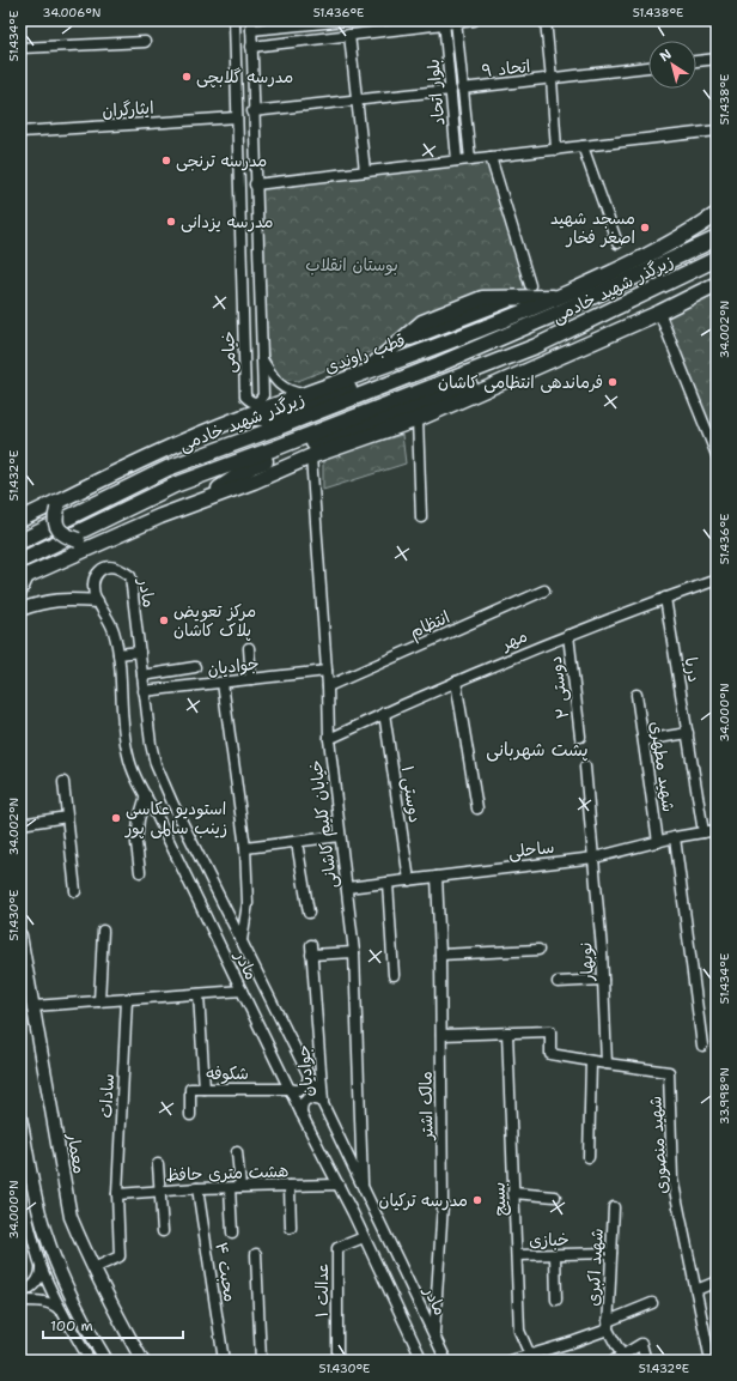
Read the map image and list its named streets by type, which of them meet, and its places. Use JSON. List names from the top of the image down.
{
  "streets": {
    "highway": ["زیرگذر شهید خادمی", "قطب راوندی"],
    "main road": ["معمار"],
    "street": [
      "اتحاد ۹",
      "بلوار اتحاد",
      "ایثارگران",
      "خیامی",
      "مادر",
      "انتظام",
      "مهر",
      "جوادیان",
      "دریا",
      "دوستی ۲",
      "شهید مطهری",
      "دوستی ۱",
      "خیابان کلیم کاشانی",
      "ساحلی",
      "نوبهار",
      "شکوفه",
      "سادات",
      "مالک اشتر",
      "شهید منصوری",
      "هشت متری حافظ",
      "بسیج",
      "خبازی",
      "شهید اکبری",
      "محبت ۴",
      "عدالت ۱"
    ]
  },
  "crossings": [
    ["اتحاد ۹", "بلوار اتحاد"],
    ["ایثارگران", "خیامی"],
    ["زیرگذر شهید خادمی", "قطب راوندی"],
    ["مادر", "جوادیان"],
    ["مادر", "خیابان کلیم کاشانی"],
    ["مادر", "شکوفه"],
    ["مادر", "مالک اشتر"],
    ["مادر", "هشت متری حافظ"],
    ["مادر", "عدالت ۱"],
    ["انتظام", "خیابان کلیم کاشانی"],
    ["مهر", "دریا"],
    ["مهر", "دوستی ۲"],
    ["مهر", "دوستی ۱"],
    ["مهر", "خیابان کلیم کاشانی"],
    ["جوادیان", "خیابان کلیم کاشانی"],
    ["دریا", "ساحلی"],
    ["شهید مطهری", "ساحلی"],
    ["دوستی ۱", "ساحلی"],
    ["خیابان کلیم کاشانی", "ساحلی"],
    ["ساحلی", "نوبهار"],
    ["ساحلی", "مالک اشتر"],
    ["نوبهار", "شهید منصوری"],
    ["سادات", "معمار"],
    ["سادات", "هشت متری حافظ"],
    ["هشت متری حافظ", "محبت ۴"],
    ["بسیج", "خبازی"],
    ["بسیج", "شهید اکبری"],
    ["خبازی", "شهید اکبری"]
  ],
  "districts": ["پشت شهربانی"],
  "parks": ["بوستان انقلاب"],
  "places": [
    "مدرسه گلابچی",
    "مدرسه ترنجی",
    "مدرسه یزدانی",
    "مسجد شهید اصغر فخار",
    "فرماندهی انتظامی کاشان",
    "مرکز تعویض پلاک کاشان",
    "استودیو عکاسی زینب سالمی پور",
    "مدرسه ترکیان"
  ],
  "scale_bar": "100 m",
  "north": "top left",
  "coordinates": [
    "34.006°N",
    "51.436°E",
    "51.438°E",
    "51.434°E",
    "34.002°N",
    "51.432°E",
    "34.000°N",
    "51.430°E",
    "33.998°N"
  ]
}
